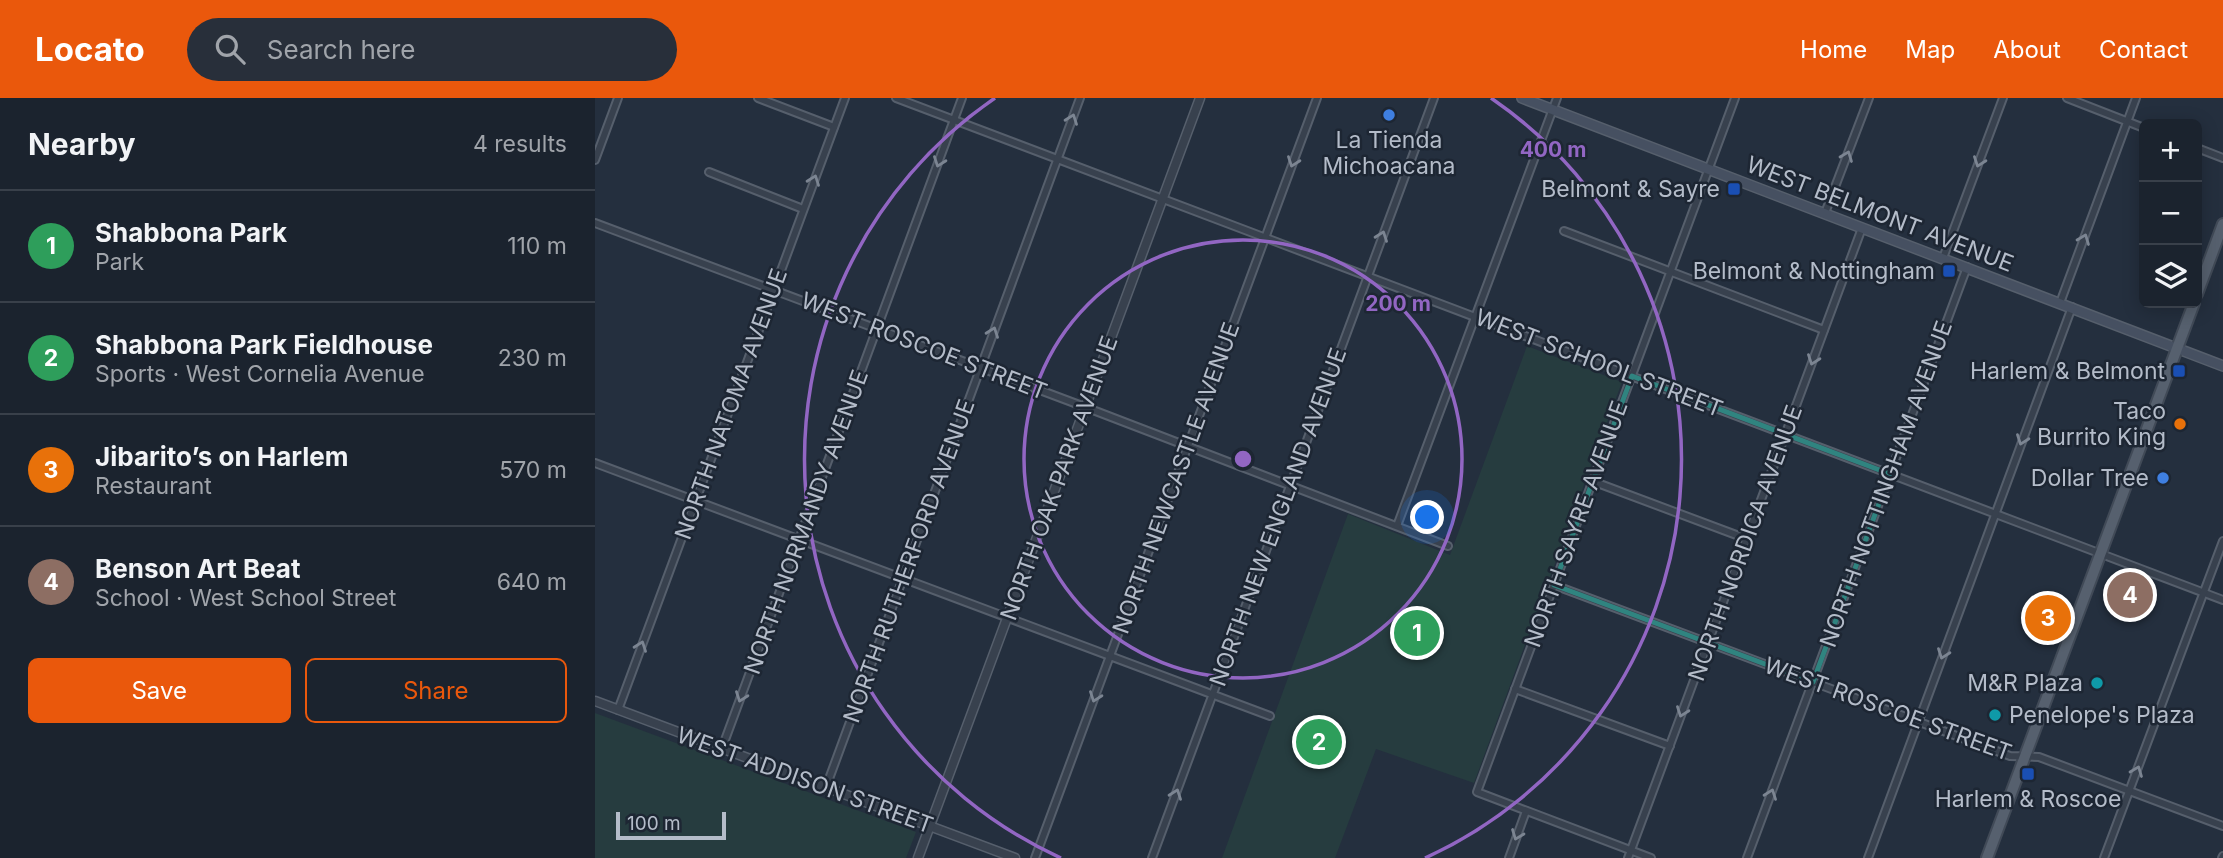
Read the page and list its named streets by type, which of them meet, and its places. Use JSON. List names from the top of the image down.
{
  "streets": {
    "main road": ["WEST BELMONT AVENUE"],
    "street": [
      "WEST ROSCOE STREET",
      "WEST SCHOOL STREET",
      "NORTH NATOMA AVENUE",
      "NORTH OAK PARK AVENUE",
      "NORTH NEWCASTLE AVENUE",
      "NORTH NOTTINGHAM AVENUE",
      "NORTH NEW ENGLAND AVENUE",
      "NORTH NORMANDY AVENUE",
      "NORTH SAYRE AVENUE",
      "NORTH NORDICA AVENUE",
      "NORTH RUTHERFORD AVENUE",
      "WEST ADDISON STREET"
    ]
  },
  "crossings": [
    ["WEST BELMONT AVENUE", "NORTH NOTTINGHAM AVENUE"],
    ["WEST BELMONT AVENUE", "NORTH SAYRE AVENUE"],
    ["WEST BELMONT AVENUE", "NORTH NORDICA AVENUE"],
    ["WEST ROSCOE STREET", "NORTH NATOMA AVENUE"],
    ["WEST ROSCOE STREET", "NORTH OAK PARK AVENUE"],
    ["WEST ROSCOE STREET", "NORTH NEWCASTLE AVENUE"],
    ["WEST ROSCOE STREET", "NORTH NOTTINGHAM AVENUE"],
    ["WEST ROSCOE STREET", "NORTH NEW ENGLAND AVENUE"],
    ["WEST ROSCOE STREET", "NORTH NORMANDY AVENUE"],
    ["WEST ROSCOE STREET", "NORTH SAYRE AVENUE"],
    ["WEST ROSCOE STREET", "NORTH NORDICA AVENUE"],
    ["WEST ROSCOE STREET", "NORTH RUTHERFORD AVENUE"],
    ["WEST SCHOOL STREET", "NORTH OAK PARK AVENUE"],
    ["WEST SCHOOL STREET", "NORTH NEWCASTLE AVENUE"],
    ["WEST SCHOOL STREET", "NORTH NOTTINGHAM AVENUE"],
    ["WEST SCHOOL STREET", "NORTH NEW ENGLAND AVENUE"],
    ["WEST SCHOOL STREET", "NORTH NORMANDY AVENUE"],
    ["WEST SCHOOL STREET", "NORTH SAYRE AVENUE"],
    ["WEST SCHOOL STREET", "NORTH NORDICA AVENUE"],
    ["WEST SCHOOL STREET", "NORTH RUTHERFORD AVENUE"],
    ["NORTH NATOMA AVENUE", "WEST ADDISON STREET"],
    ["NORTH OAK PARK AVENUE", "WEST ADDISON STREET"],
    ["NORTH NORMANDY AVENUE", "WEST ADDISON STREET"],
    ["NORTH RUTHERFORD AVENUE", "WEST ADDISON STREET"]
  ],
  "one_way": [
    "NORTH NATOMA AVENUE",
    "NORTH NEWCASTLE AVENUE",
    "NORTH NEW ENGLAND AVENUE",
    "NORTH NORMANDY AVENUE",
    "NORTH RUTHERFORD AVENUE"
  ],
  "places": {
    "other": [
      "La Tienda Michoacana",
      "Taco Burrito King",
      "Dollar Tree",
      "M&R Plaza",
      "Penelope's Plaza"
    ],
    "transit": [
      "Belmont & Sayre",
      "Belmont & Nottingham",
      "Harlem & Belmont",
      "Harlem & Roscoe"
    ]
  },
  "scale_bar": "100 m",
  "page": {
    "header": "Locato",
    "search": "Search here",
    "nav": [
      "Home",
      "Map",
      "About",
      "Contact"
    ],
    "heading": ["Nearby", "4 results"],
    "map_buttons": ["+", "−"],
    "list": [
      {
        "mark": "1",
        "name": "Shabbona Park",
        "note": "Park",
        "value": "110 m"
      },
      {
        "mark": "2",
        "name": "Shabbona Park Fieldhouse",
        "note": "Sports · West Cornelia Avenue",
        "value": "230 m"
      },
      {
        "mark": "3",
        "name": "Jibarito’s on Harlem",
        "note": "Restaurant",
        "value": "570 m"
      },
      {
        "mark": "4",
        "name": "Benson Art Beat",
        "note": "School · West School Street",
        "value": "640 m"
      }
    ],
    "pins": [
      "4",
      "3",
      "1",
      "2"
    ],
    "buttons": ["Save", "Share"],
    "scale": "100 m"
  },
  "rings": ["400 m", "200 m"]
}
